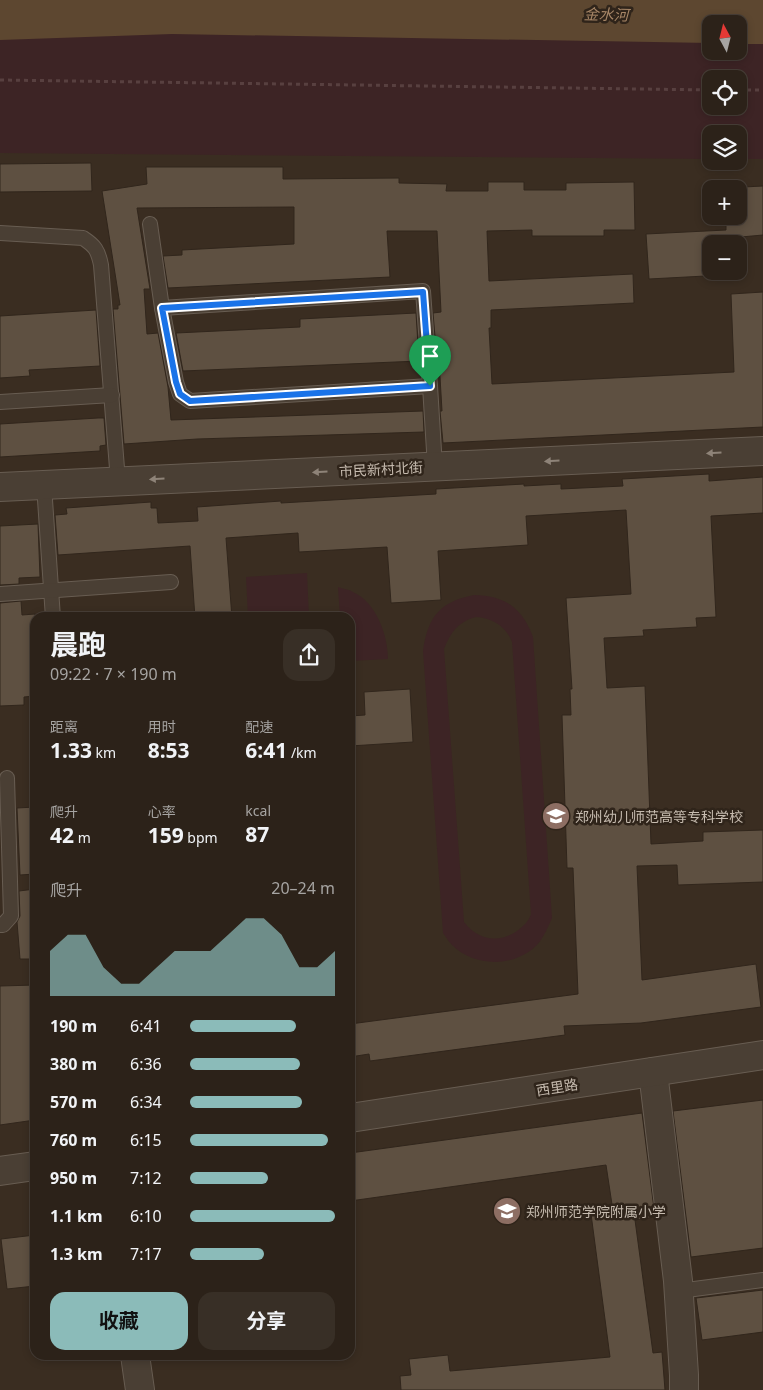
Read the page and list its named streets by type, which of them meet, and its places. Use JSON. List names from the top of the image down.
{
  "streets": {
    "street": ["市民新村北街", "西里路"]
  },
  "one_way": ["市民新村北街"],
  "water": ["金水河"],
  "places": {
    "school or university": ["郑州幼儿师范高等专科学校", "郑州师范学院附属小学"]
  },
  "north": "top",
  "page": {
    "map_buttons": ["+", "−"],
    "heading": ["晨跑", "09:22 · 7 × 190 m"],
    "stats": [
      ["距离", "1.33 km"],
      ["用时", "8:53"],
      ["配速", "6:41 /km"],
      ["爬升", "42 m"],
      ["心率", "159 bpm"],
      ["kcal", "87"]
    ],
    "chart": ["爬升", "20–24 m"],
    "list": [
      {
        "name": "190 m",
        "note": "6:41"
      },
      {
        "name": "380 m",
        "note": "6:36"
      },
      {
        "name": "570 m",
        "note": "6:34"
      },
      {
        "name": "760 m",
        "note": "6:15"
      },
      {
        "name": "950 m",
        "note": "7:12"
      },
      {
        "name": "1.1 km",
        "note": "6:10"
      },
      {
        "name": "1.3 km",
        "note": "7:17"
      }
    ],
    "buttons": ["收藏", "分享"]
  }
}
